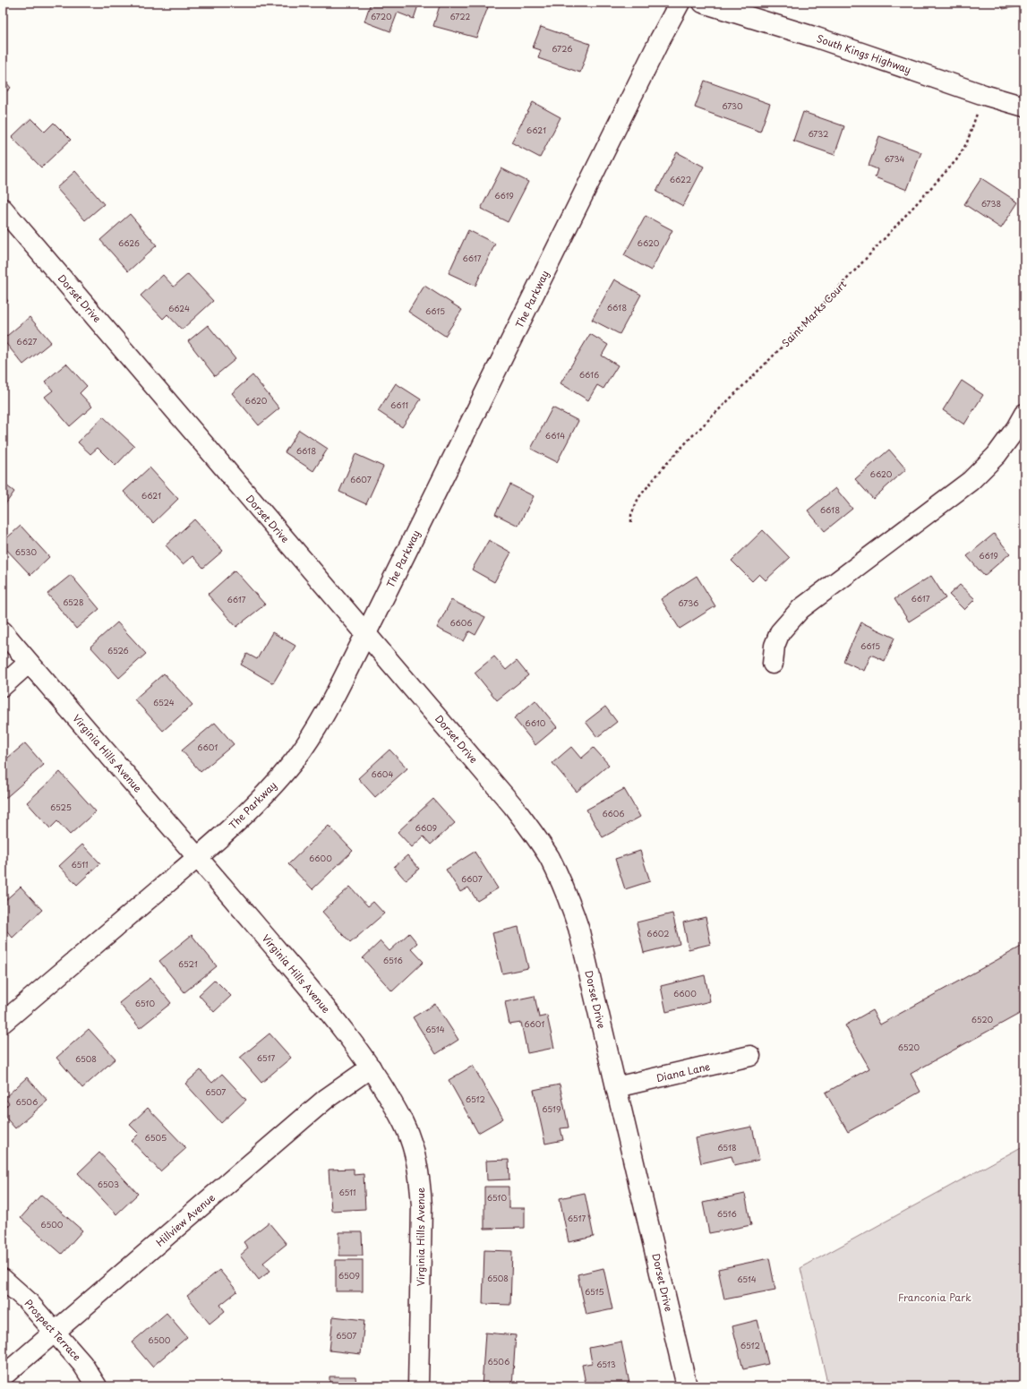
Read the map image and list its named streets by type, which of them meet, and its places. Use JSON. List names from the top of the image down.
{
  "streets": {
    "street": [
      "South Kings Highway",
      "Dorset Drive",
      "The Parkway",
      "Virginia Hills Avenue",
      "Diana Lane",
      "Hillview Avenue",
      "Prospect Terrace"
    ],
    "path": ["Saint Marks Court"]
  },
  "crossings": [
    ["South Kings Highway", "Saint Marks Court"],
    ["Dorset Drive", "The Parkway"],
    ["Dorset Drive", "Diana Lane"],
    ["The Parkway", "Virginia Hills Avenue"],
    ["Virginia Hills Avenue", "Hillview Avenue"],
    ["Hillview Avenue", "Prospect Terrace"]
  ],
  "parks": ["Franconia Park"],
  "house_numbers": [
    "6720",
    "6722",
    "6726",
    "6730",
    "6621",
    "6732",
    "6734",
    "6622",
    "6619",
    "6738",
    "6626",
    "6620",
    "6617",
    "6618",
    "6624",
    "6615",
    "6627",
    "6616",
    "6620",
    "6611",
    "6614",
    "6618",
    "6620",
    "6607",
    "6621",
    "6618",
    "6530",
    "6619",
    "6617",
    "6617",
    "6528",
    "6736",
    "6606",
    "6615",
    "6526",
    "6524",
    "6610",
    "6601",
    "6604",
    "6525",
    "6606",
    "6609",
    "6600",
    "6511",
    "6607",
    "6602",
    "6516",
    "6521",
    "6600",
    "6510",
    "6520",
    "6601",
    "6514",
    "6520",
    "6517",
    "6508",
    "6507",
    "6512",
    "6506",
    "6519",
    "6505",
    "6518",
    "6503",
    "6511",
    "6510",
    "6516",
    "6517",
    "6500",
    "6509",
    "6508",
    "6514",
    "6515",
    "6507",
    "6500",
    "6512",
    "6506",
    "6513"
  ]
}
